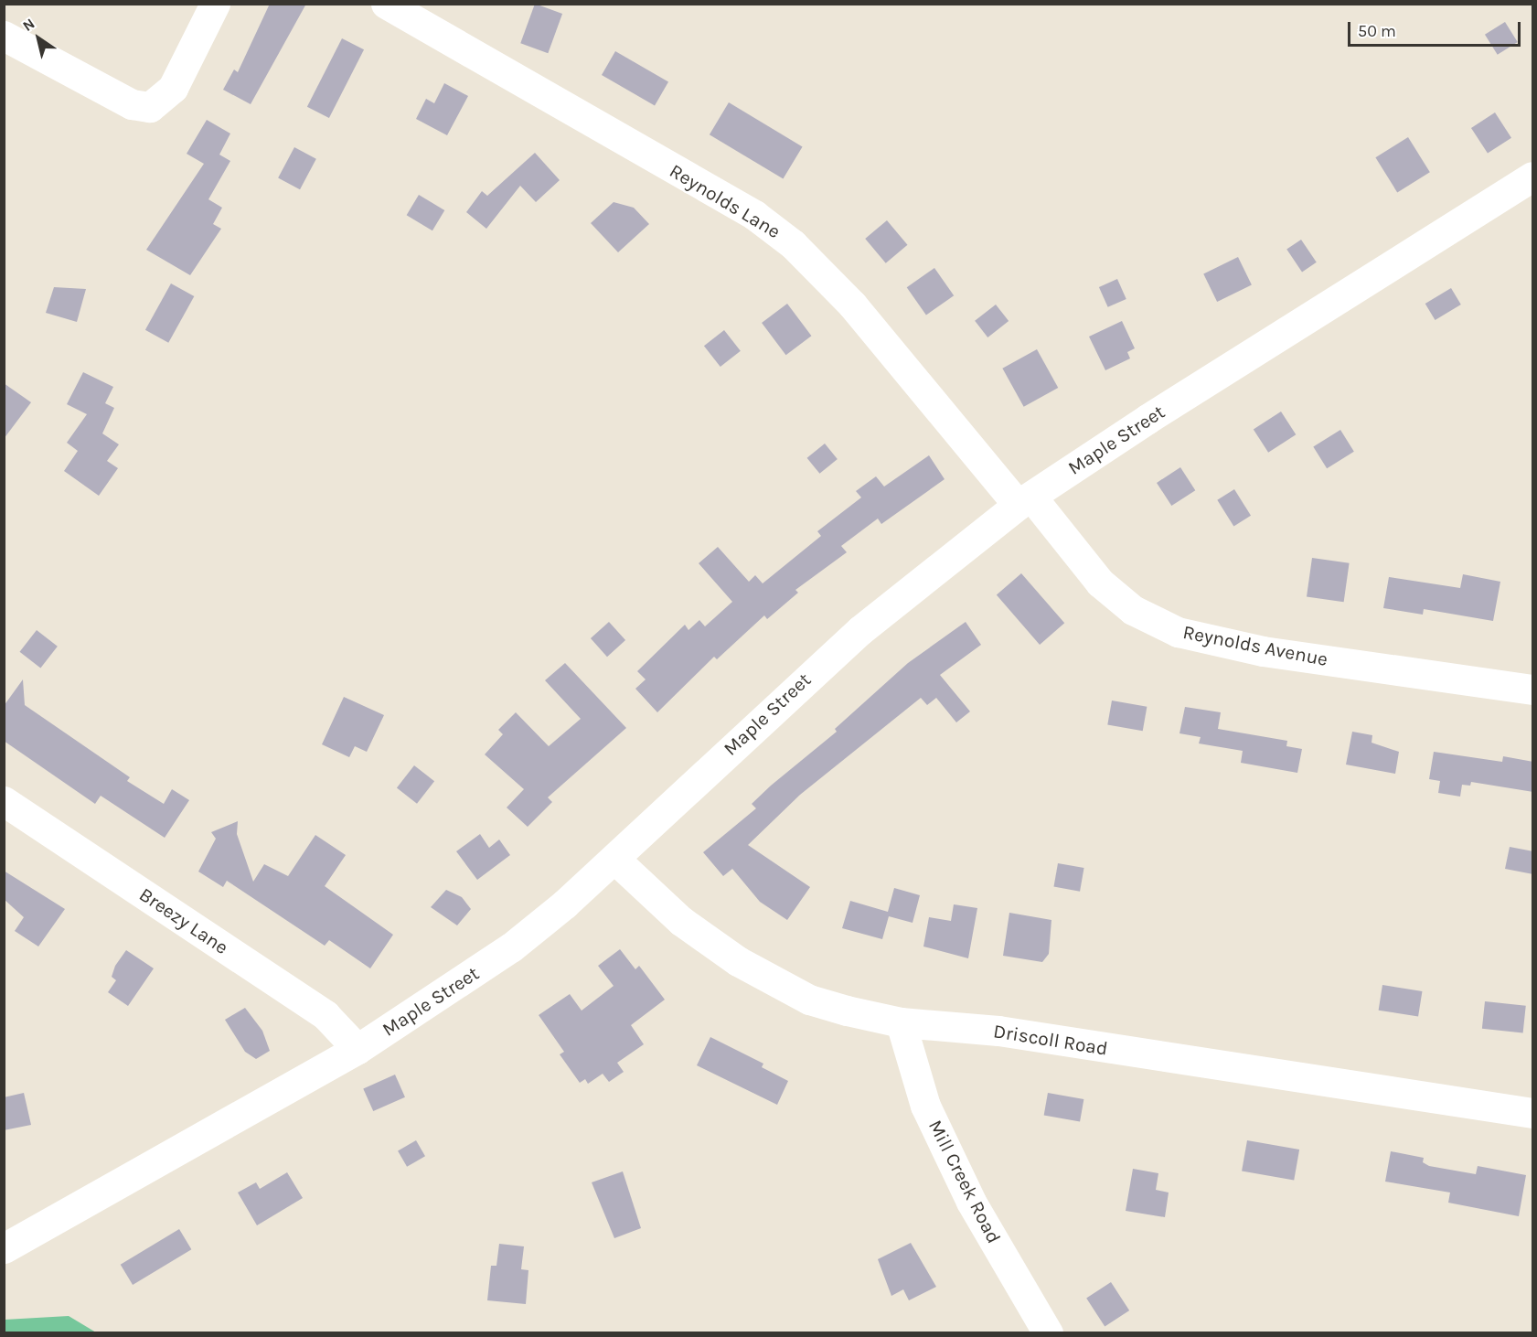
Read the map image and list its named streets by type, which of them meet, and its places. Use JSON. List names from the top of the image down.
{
  "streets": {
    "street": [
      "Reynolds Lane",
      "Maple Street",
      "Reynolds Avenue",
      "Breezy Lane",
      "Driscoll Road",
      "Mill Creek Road"
    ]
  },
  "crossings": [
    ["Reynolds Lane", "Maple Street"],
    ["Reynolds Lane", "Reynolds Avenue"],
    ["Maple Street", "Reynolds Avenue"],
    ["Maple Street", "Breezy Lane"],
    ["Maple Street", "Driscoll Road"],
    ["Driscoll Road", "Mill Creek Road"]
  ],
  "scale_bar": "50 m",
  "north": "top left"
}
